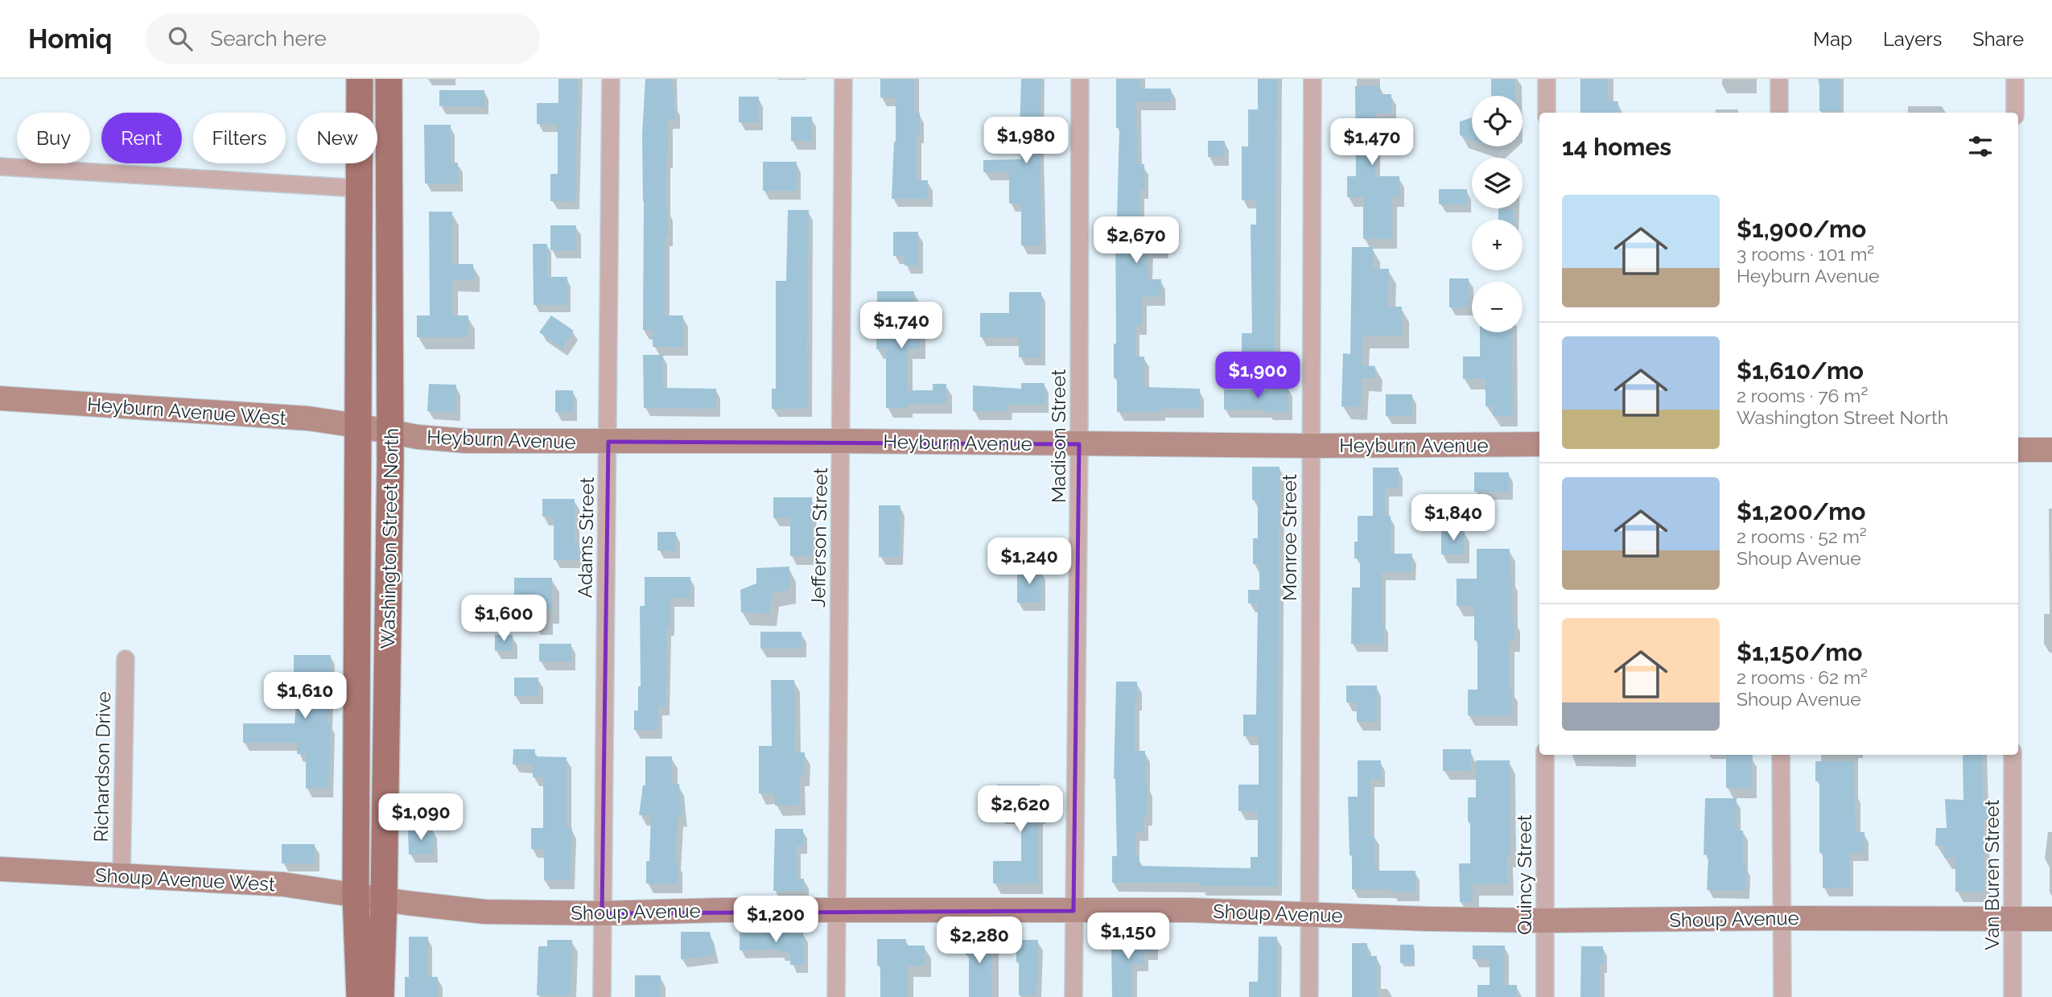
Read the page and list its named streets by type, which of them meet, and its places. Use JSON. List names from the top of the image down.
{
  "streets": {
    "main road": ["Washington Street North"],
    "street": [
      "Heyburn Avenue West",
      "Madison Street",
      "Heyburn Avenue",
      "Adams Street",
      "Jefferson Street",
      "Monroe Street",
      "Richardson Drive",
      "Quincy Street",
      "Van Buren Street",
      "Shoup Avenue West",
      "Shoup Avenue"
    ]
  },
  "crossings": [
    ["Heyburn Avenue West", "Heyburn Avenue"],
    ["Heyburn Avenue West", "Washington Street North"],
    ["Madison Street", "Heyburn Avenue"],
    ["Madison Street", "Shoup Avenue"],
    ["Heyburn Avenue", "Adams Street"],
    ["Heyburn Avenue", "Jefferson Street"],
    ["Heyburn Avenue", "Monroe Street"],
    ["Heyburn Avenue", "Washington Street North"],
    ["Adams Street", "Shoup Avenue"],
    ["Jefferson Street", "Shoup Avenue"],
    ["Monroe Street", "Shoup Avenue"],
    ["Washington Street North", "Shoup Avenue West"],
    ["Washington Street North", "Shoup Avenue"],
    ["Richardson Drive", "Shoup Avenue West"],
    ["Quincy Street", "Shoup Avenue"],
    ["Van Buren Street", "Shoup Avenue"],
    ["Shoup Avenue West", "Shoup Avenue"]
  ],
  "page": {
    "header": "Homiq",
    "search": "Search here",
    "nav": ["Map", "Layers", "Share"],
    "map_buttons": ["+", "−"],
    "chip": [
      "Buy",
      "Rent",
      "Filters",
      "New"
    ],
    "heading": "14 homes",
    "price": [
      "$1,980",
      "$1,470",
      "$2,670",
      "$1,740",
      "$1,900",
      "$1,840",
      "$1,240",
      "$1,600",
      "$1,610",
      "$2,620",
      "$1,090",
      "$1,200",
      "$1,150",
      "$2,280"
    ],
    "list": [
      {
        "name": "$1,900/mo",
        "note": "3 rooms · 101 m² · Heyburn Avenue"
      },
      {
        "name": "$1,610/mo",
        "note": "2 rooms · 76 m² · Washington Street North"
      },
      {
        "name": "$1,200/mo",
        "note": "2 rooms · 52 m² · Shoup Avenue"
      },
      {
        "name": "$1,150/mo",
        "note": "2 rooms · 62 m² · Shoup Avenue"
      }
    ]
  }
}
